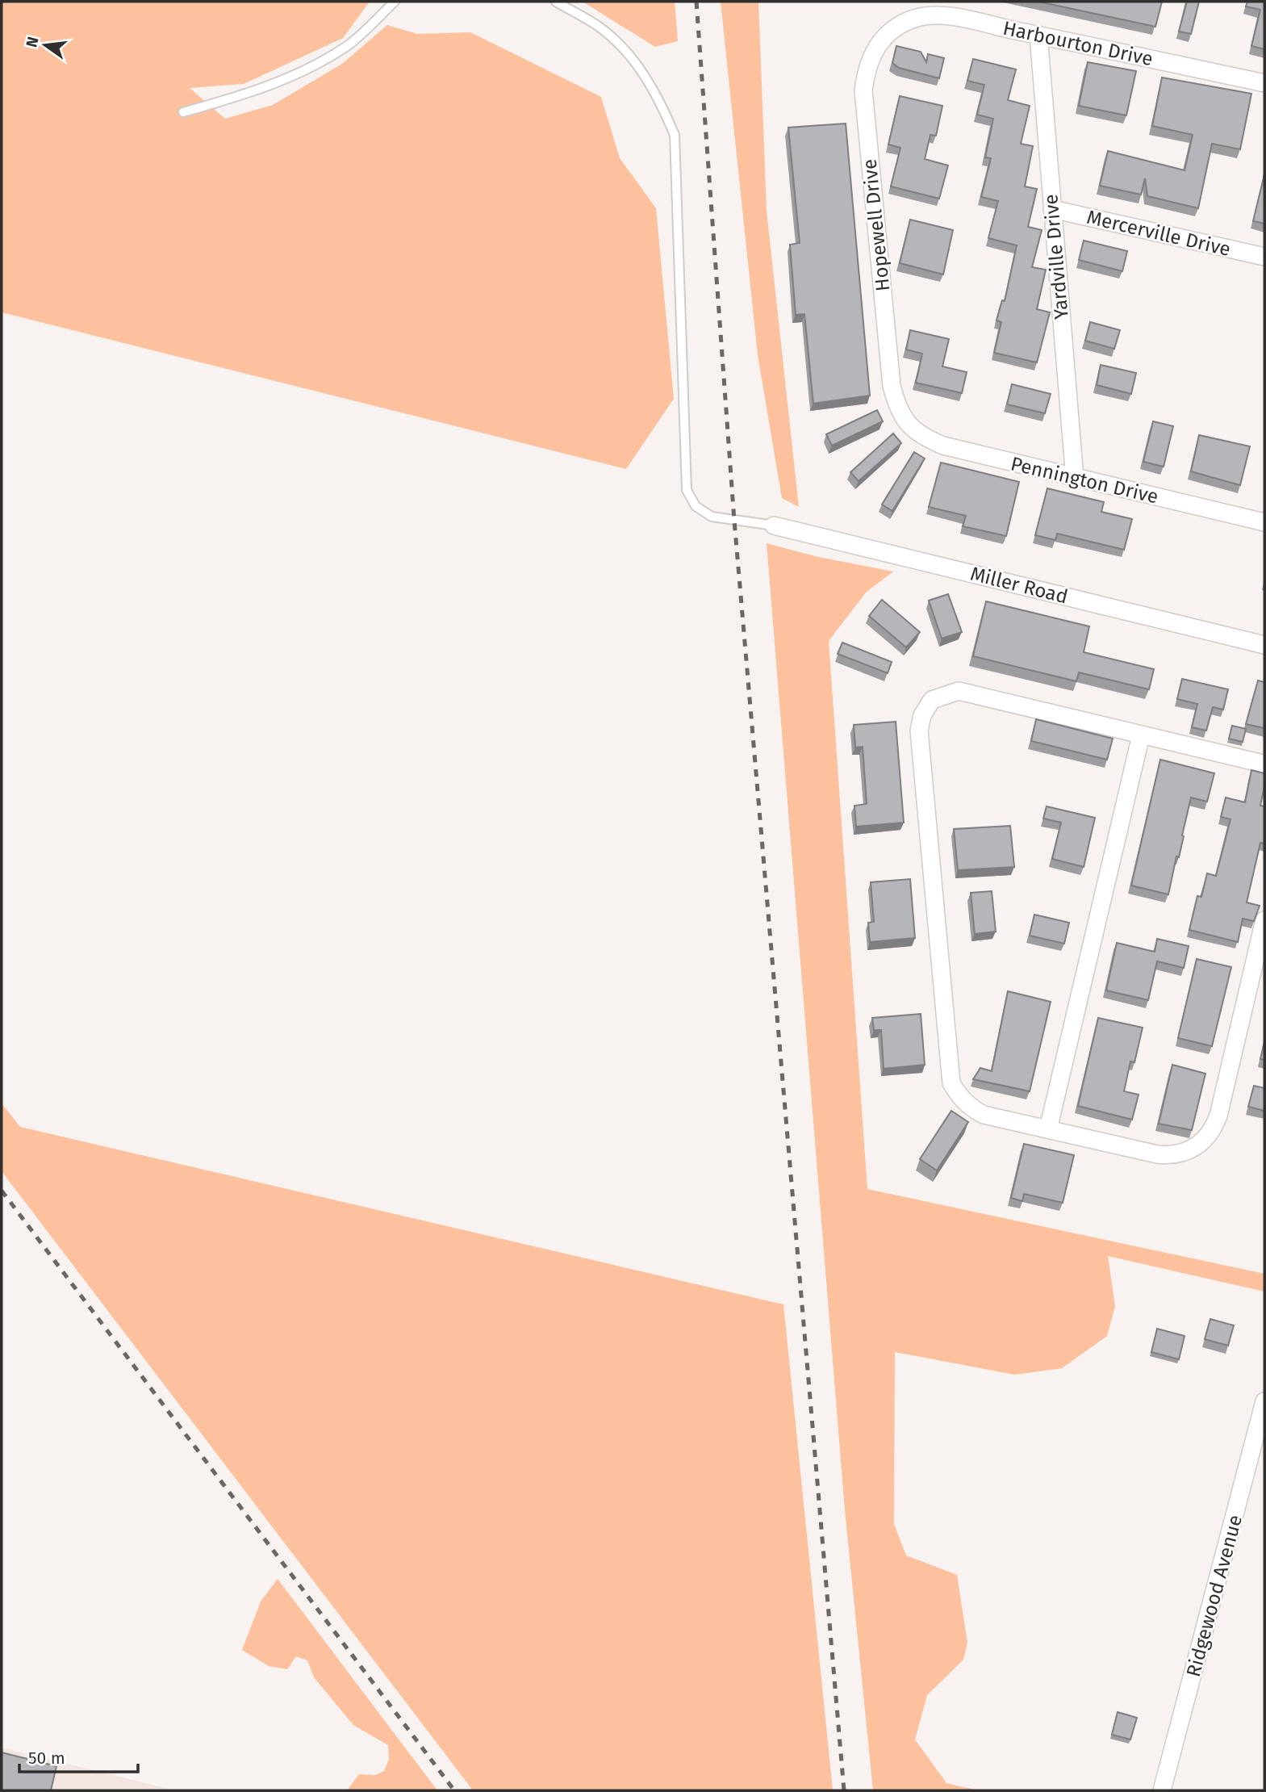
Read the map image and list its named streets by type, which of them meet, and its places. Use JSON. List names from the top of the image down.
{
  "streets": {
    "street": [
      "Harbourton Drive",
      "Hopewell Drive",
      "Mercerville Drive",
      "Yardville Drive",
      "Pennington Drive",
      "Miller Road",
      "Ridgewood Avenue"
    ]
  },
  "crossings": [
    ["Harbourton Drive", "Hopewell Drive"],
    ["Harbourton Drive", "Yardville Drive"],
    ["Hopewell Drive", "Pennington Drive"],
    ["Mercerville Drive", "Yardville Drive"],
    ["Yardville Drive", "Pennington Drive"]
  ],
  "scale_bar": "50 m",
  "north": "left"
}
